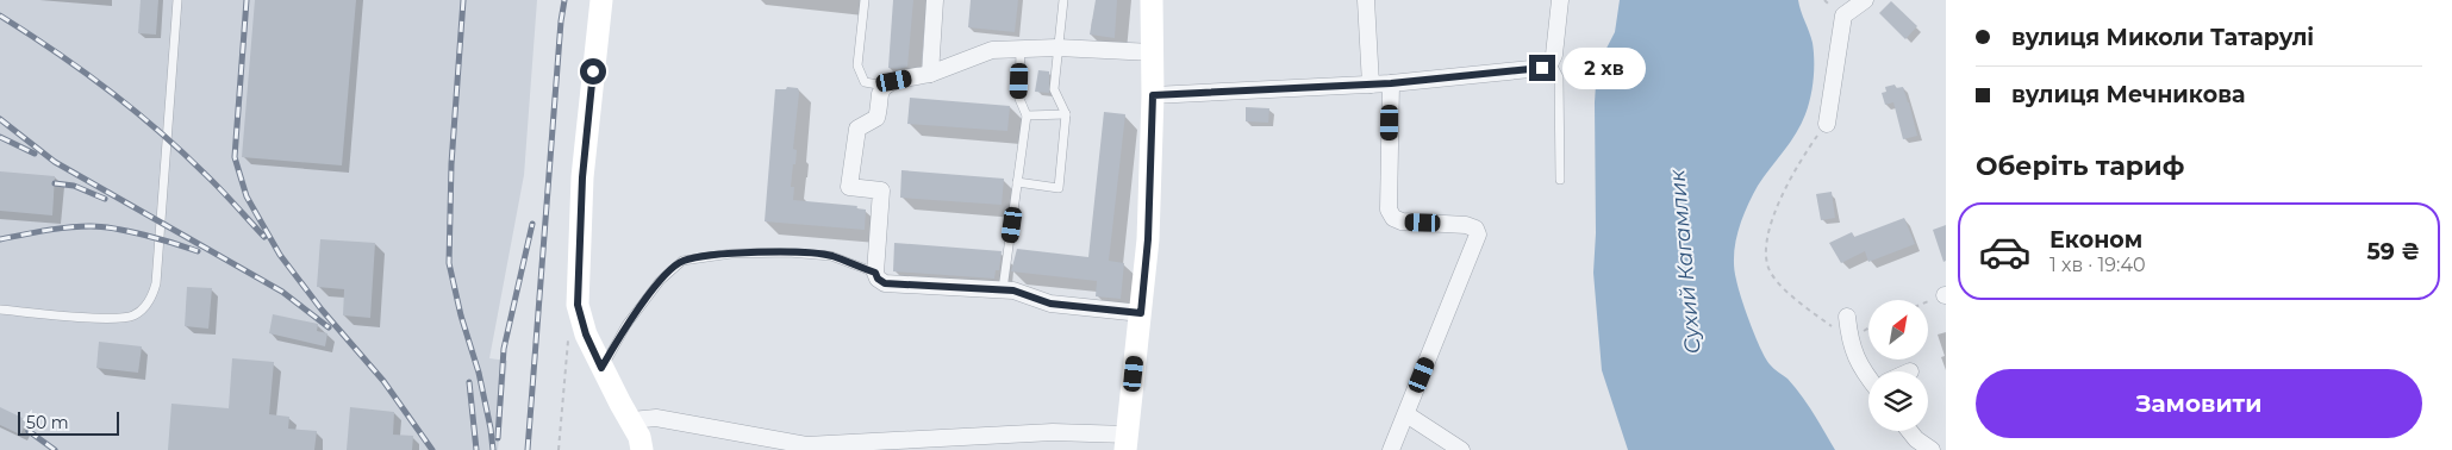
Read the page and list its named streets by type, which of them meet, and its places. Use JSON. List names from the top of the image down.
{
  "water": ["Сухий Кагамлик"],
  "scale_bar": "50 m",
  "north": "top right",
  "page": {
    "banner": ["вулиця Миколи Татарулі", "вулиця Мечникова"],
    "bubble": "2 хв",
    "heading": "Оберіть тариф",
    "list": [
      {
        "name": "Економ",
        "note": "1 хв · 19:40",
        "value": "59 ₴"
      }
    ],
    "buttons": "Замовити",
    "scale": "50 m"
  }
}
